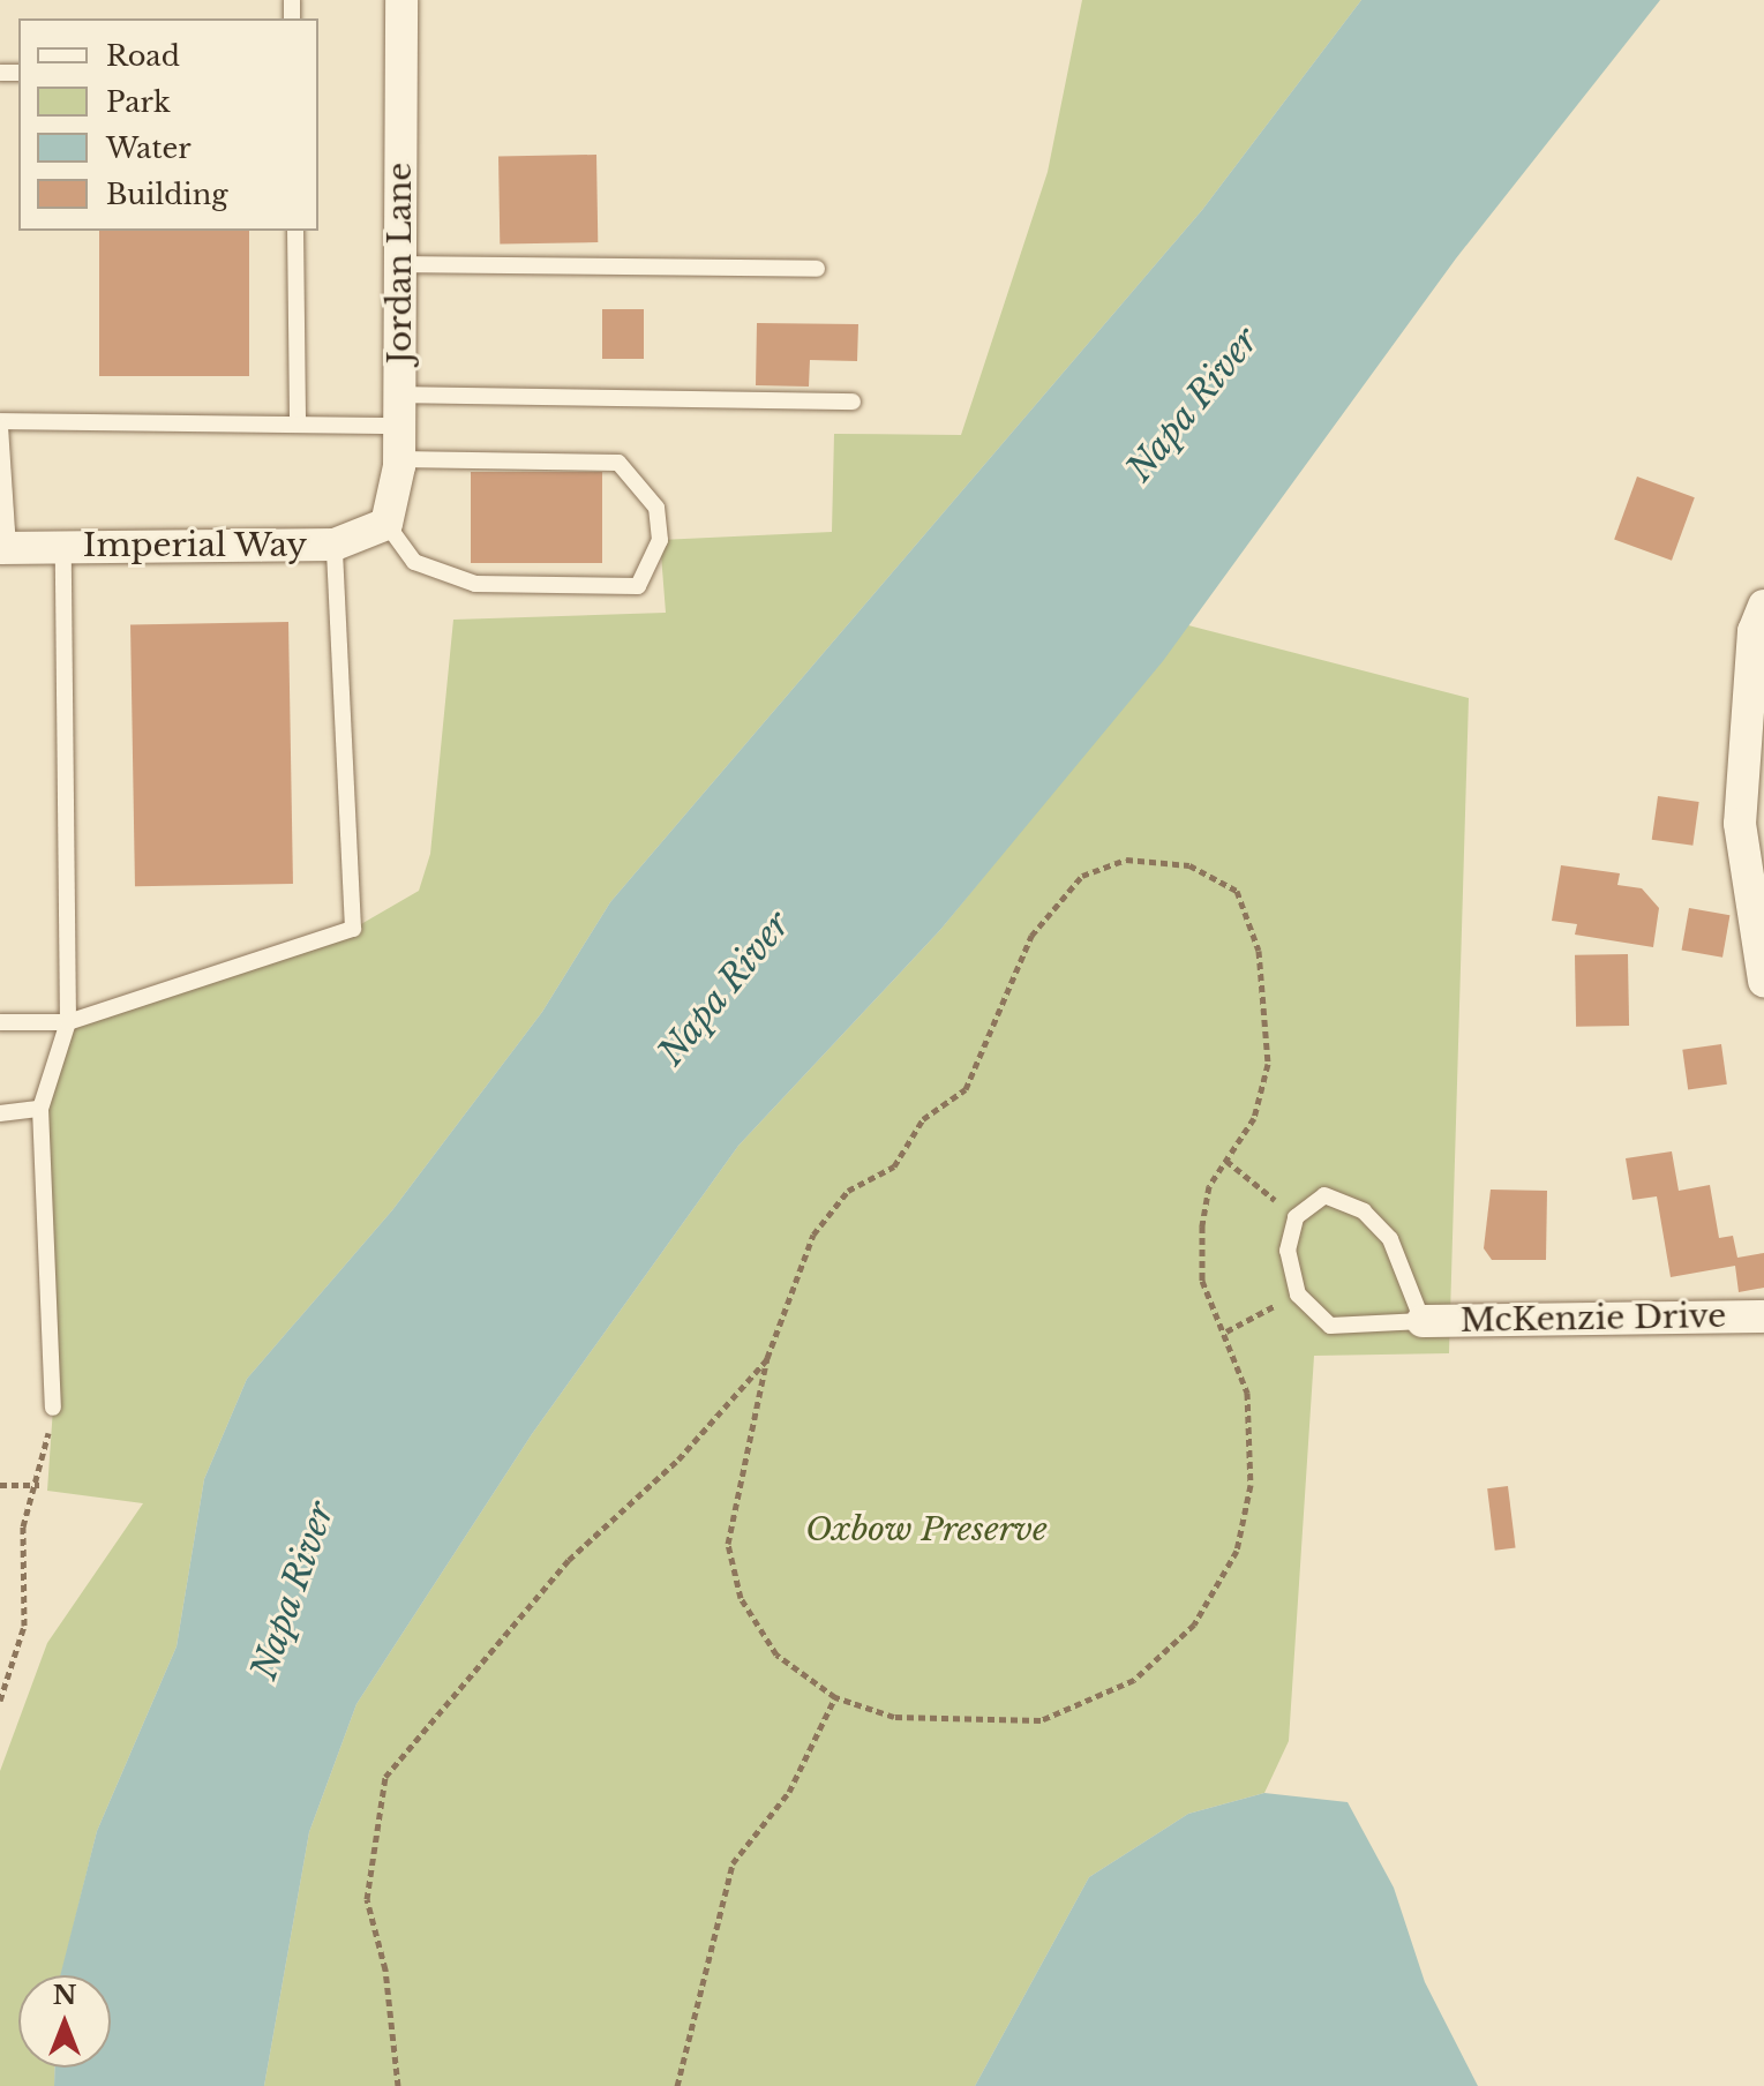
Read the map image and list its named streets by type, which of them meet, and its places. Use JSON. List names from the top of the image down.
{
  "streets": {
    "street": ["Jordan Lane", "Imperial Way", "McKenzie Drive"]
  },
  "crossings": [
    ["Jordan Lane", "Imperial Way"]
  ],
  "water": ["Napa River"],
  "parks": ["Oxbow Preserve"],
  "legend": [
    "Road",
    "Park",
    "Water",
    "Building"
  ],
  "north": "top"
}
